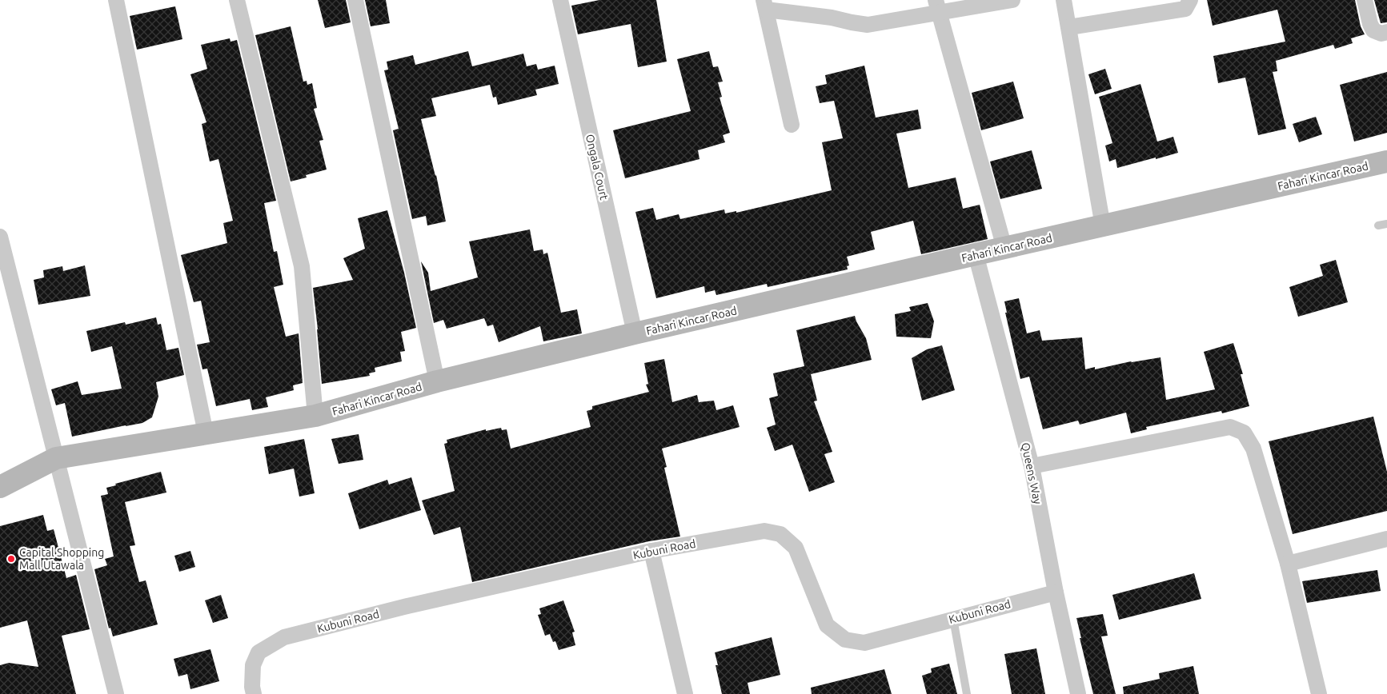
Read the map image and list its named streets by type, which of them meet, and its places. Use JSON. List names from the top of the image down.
{
  "streets": {
    "street": [
      "Ongala Court",
      "Fahari Kincar Road",
      "Queens Way",
      "Kubuni Road"
    ]
  },
  "crossings": [
    ["Ongala Court", "Fahari Kincar Road"],
    ["Fahari Kincar Road", "Queens Way"],
    ["Queens Way", "Kubuni Road"]
  ],
  "places": ["Capital Shopping Mall Utawala"]
}
